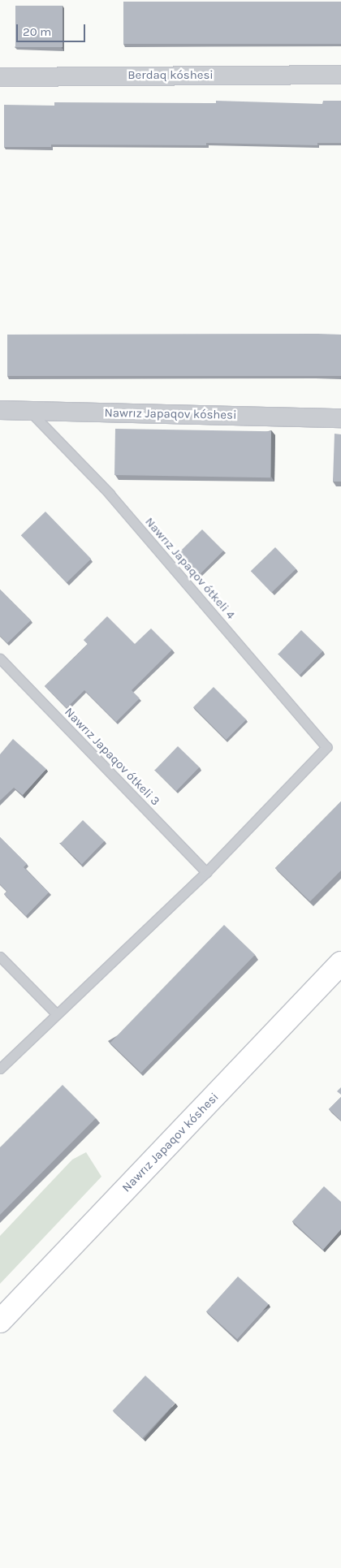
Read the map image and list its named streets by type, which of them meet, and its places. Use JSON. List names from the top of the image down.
{
  "streets": {
    "street": ["Berdaq kóshesi", "Nawrız Japaqov kóshesi"],
    "lane": ["Nawrız Japaqov ótkeli 4", "Nawrız Japaqov ótkeli 3"]
  },
  "crossings": [
    ["Nawrız Japaqov kóshesi", "Nawrız Japaqov ótkeli 4"],
    ["Nawrız Japaqov ótkeli 4", "Nawrız Japaqov ótkeli 3"]
  ],
  "scale_bar": "20 m"
}
